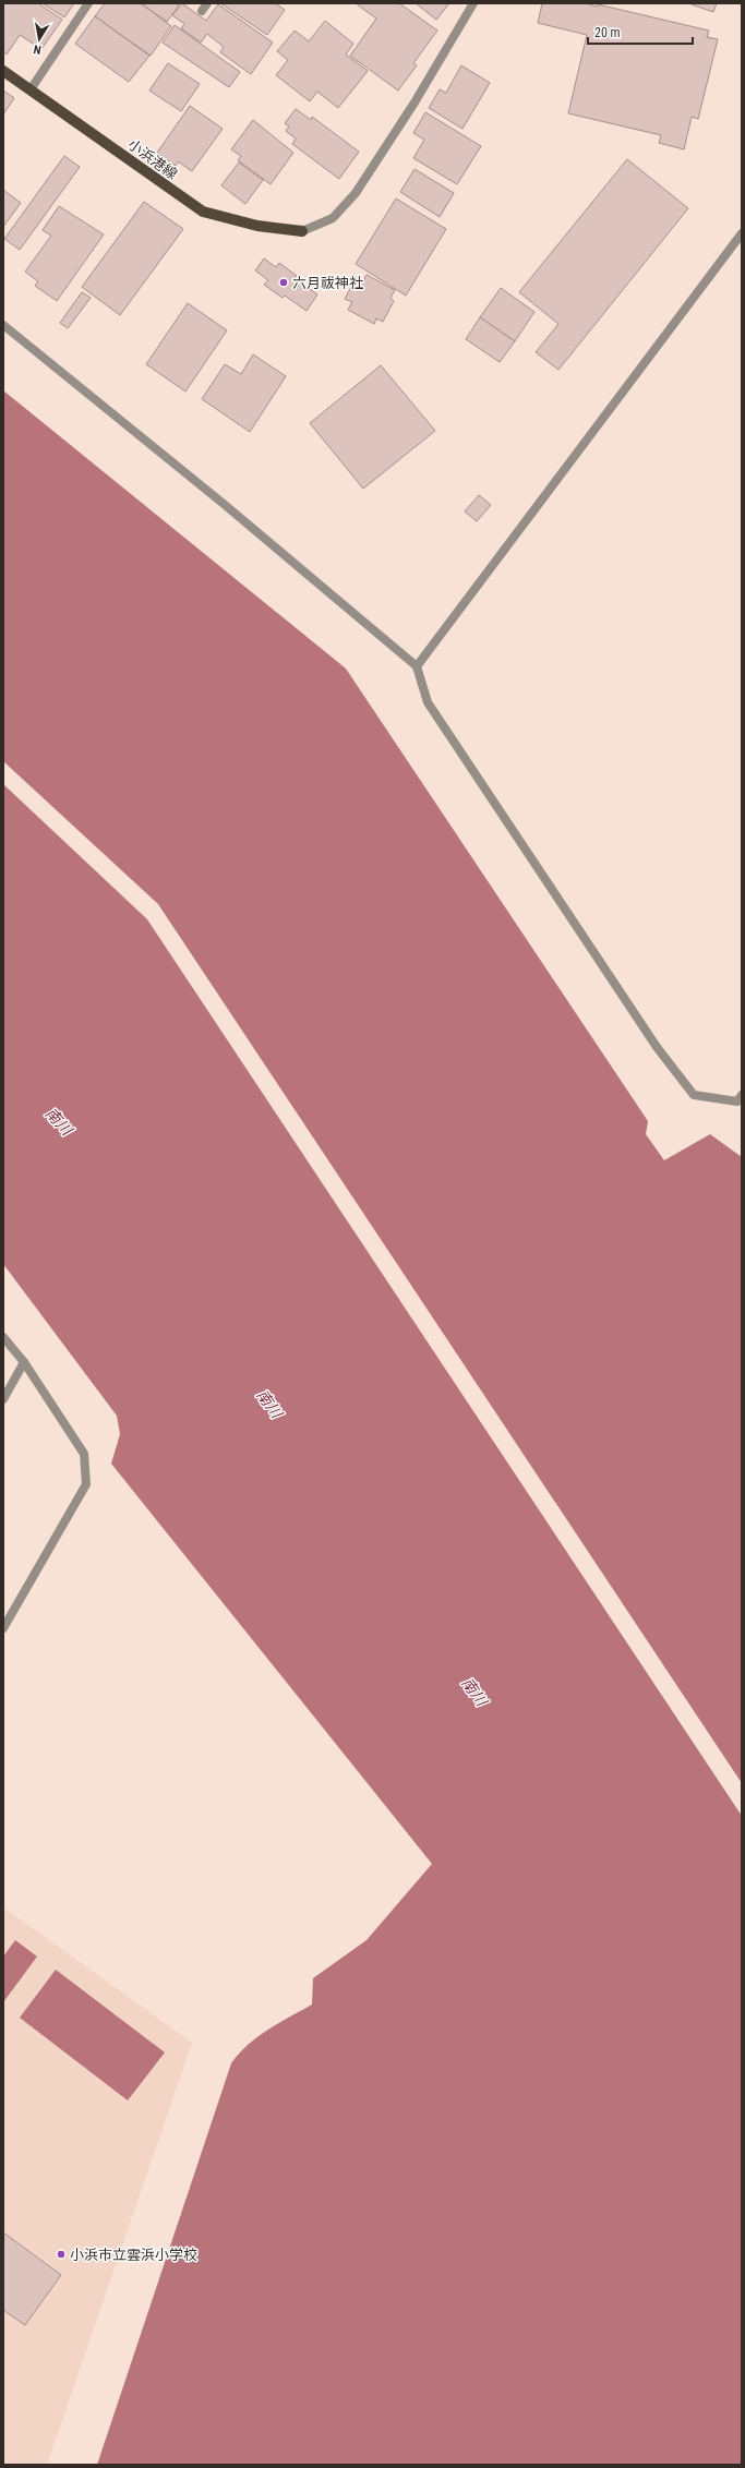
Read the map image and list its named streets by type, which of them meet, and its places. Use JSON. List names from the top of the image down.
{
  "streets": {
    "main road": ["小浜港線"]
  },
  "water": ["南川"],
  "places": ["六月祓神社", "小浜市立雲浜小学校"],
  "scale_bar": "20 m",
  "north": "bottom"
}
